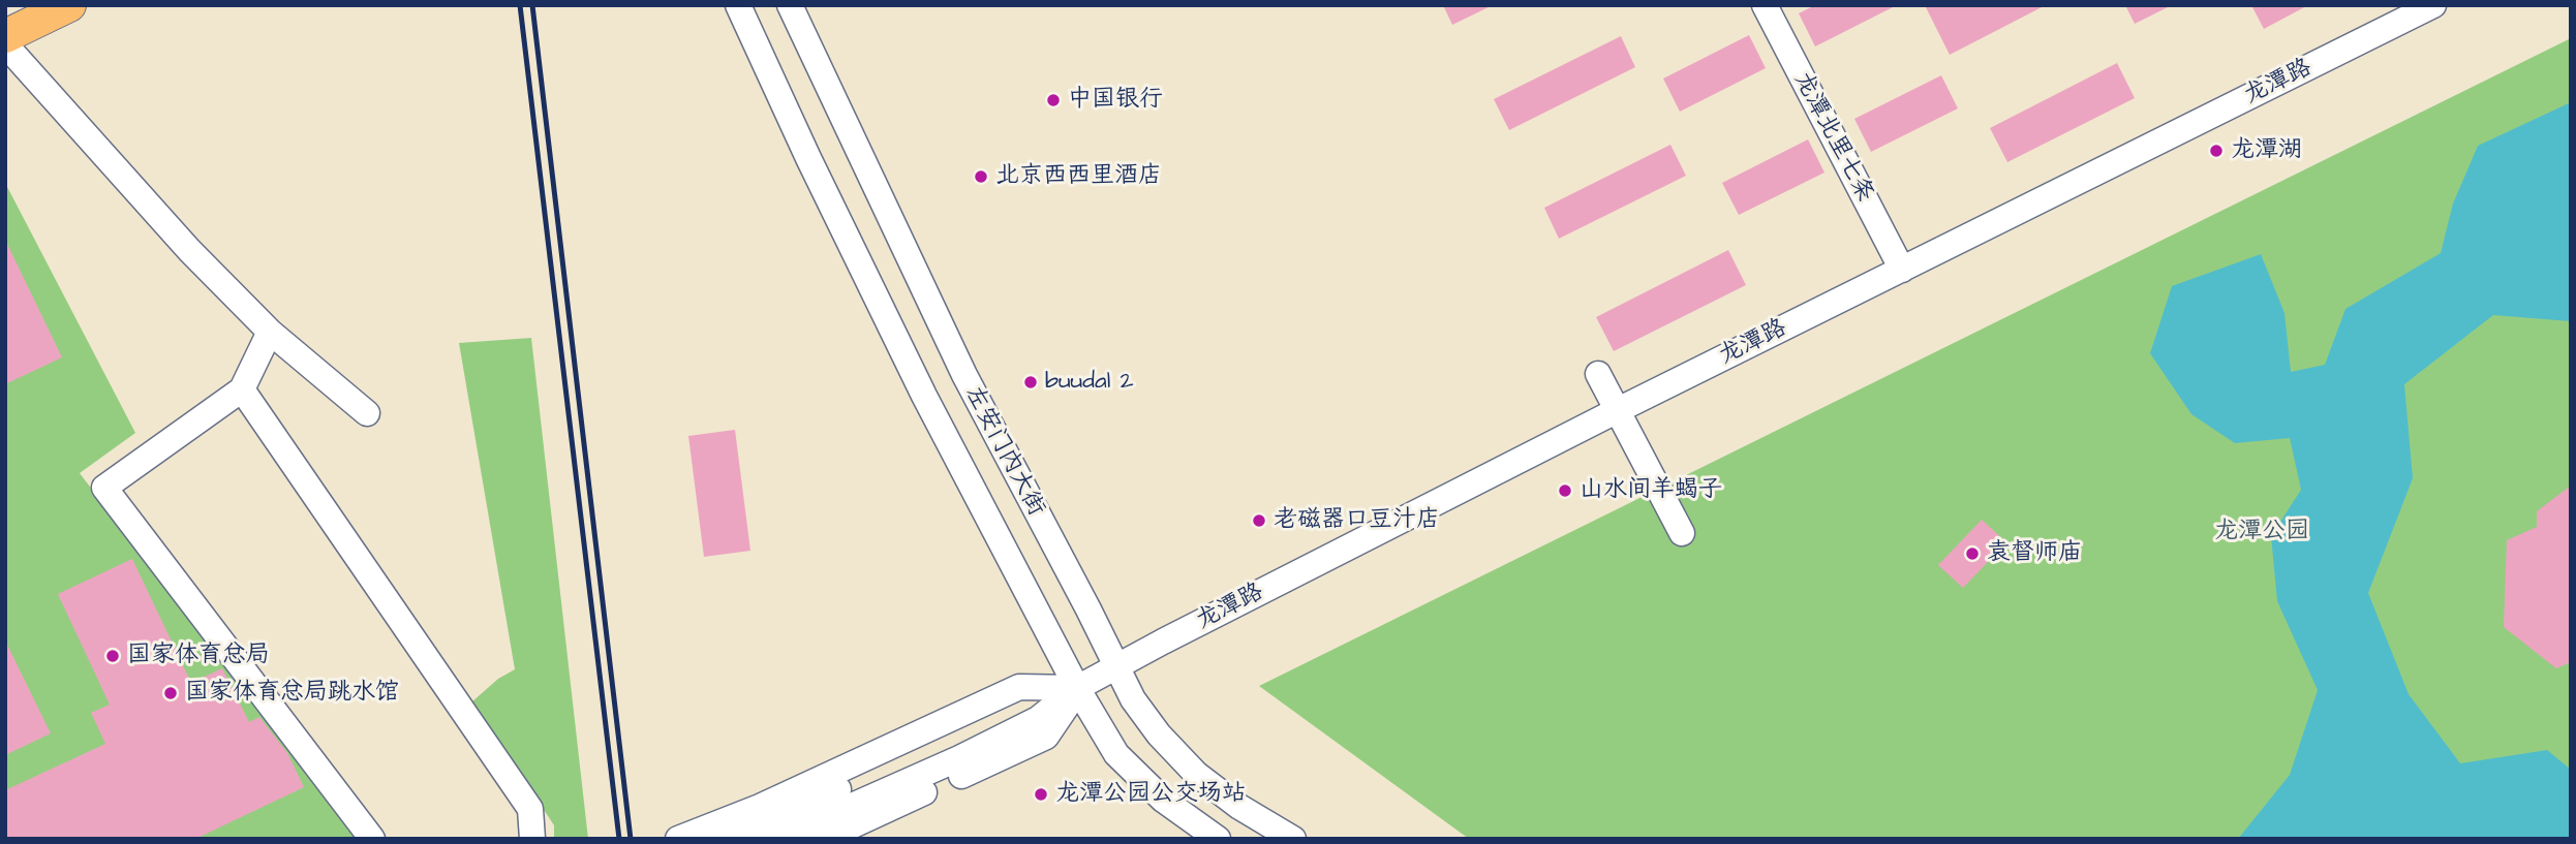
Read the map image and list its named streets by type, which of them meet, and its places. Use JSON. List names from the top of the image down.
{
  "streets": {
    "street": ["龙潭路", "龙潭北里七条", "左安门内大街"]
  },
  "crossings": [
    ["龙潭路", "龙潭北里七条"],
    ["龙潭路", "左安门内大街"]
  ],
  "parks": ["龙潭公园"],
  "places": [
    "中国银行",
    "龙潭湖",
    "北京西西里酒店",
    "buudal 2",
    "山水间羊蝎子",
    "老磁器口豆汁店",
    "袁督师庙",
    "国家体育总局",
    "国家体育总局跳水馆",
    "龙潭公园公交场站"
  ]
}
